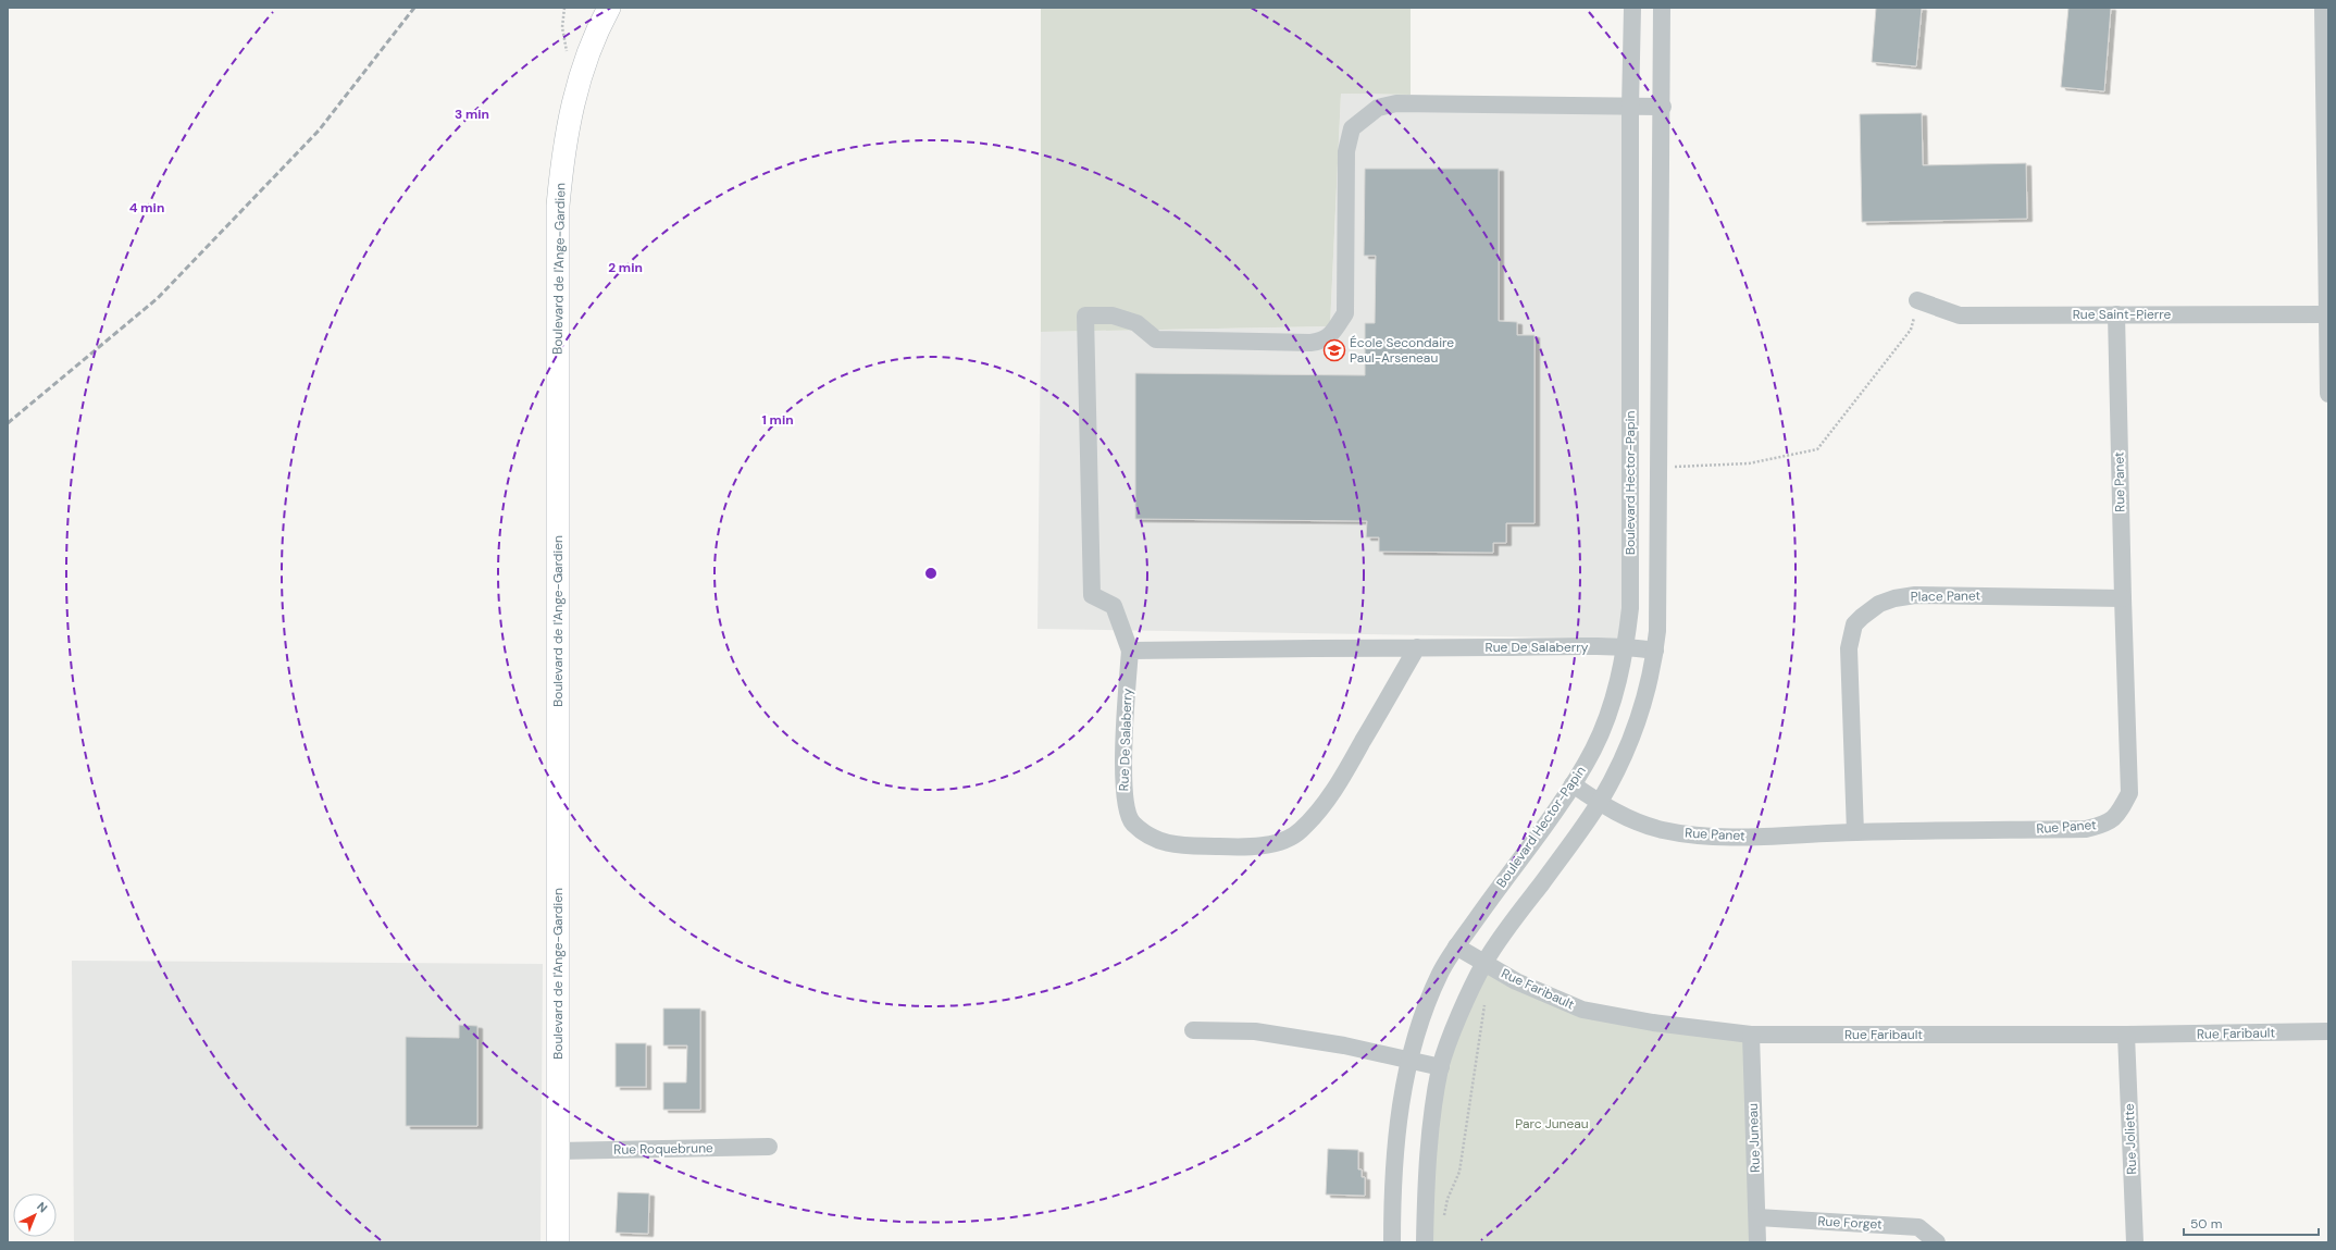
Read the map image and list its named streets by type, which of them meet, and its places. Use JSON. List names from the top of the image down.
{
  "streets": {
    "main road": ["Boulevard de l'Ange-Gardien"],
    "street": [
      "Rue Saint-Pierre",
      "Rue Panet",
      "Boulevard Hector-Papin",
      "Place Panet",
      "Rue De Salaberry",
      "Rue Faribault",
      "Rue Juneau",
      "Rue Joliette",
      "Rue Roquebrune",
      "Rue Forget"
    ]
  },
  "crossings": [
    ["Boulevard de l'Ange-Gardien", "Rue Roquebrune"],
    ["Rue Saint-Pierre", "Rue Panet"],
    ["Rue Panet", "Boulevard Hector-Papin"],
    ["Rue Panet", "Place Panet"],
    ["Boulevard Hector-Papin", "Rue De Salaberry"],
    ["Boulevard Hector-Papin", "Rue Faribault"],
    ["Rue Faribault", "Rue Juneau"],
    ["Rue Faribault", "Rue Joliette"],
    ["Rue Juneau", "Rue Forget"]
  ],
  "parks": ["Parc Juneau"],
  "places": {
    "school or university": ["École Secondaire Paul-Arseneau"]
  },
  "scale_bar": "50 m",
  "north": "top right",
  "rings": [
    "3 min",
    "4 min",
    "2 min",
    "1 min"
  ]
}
